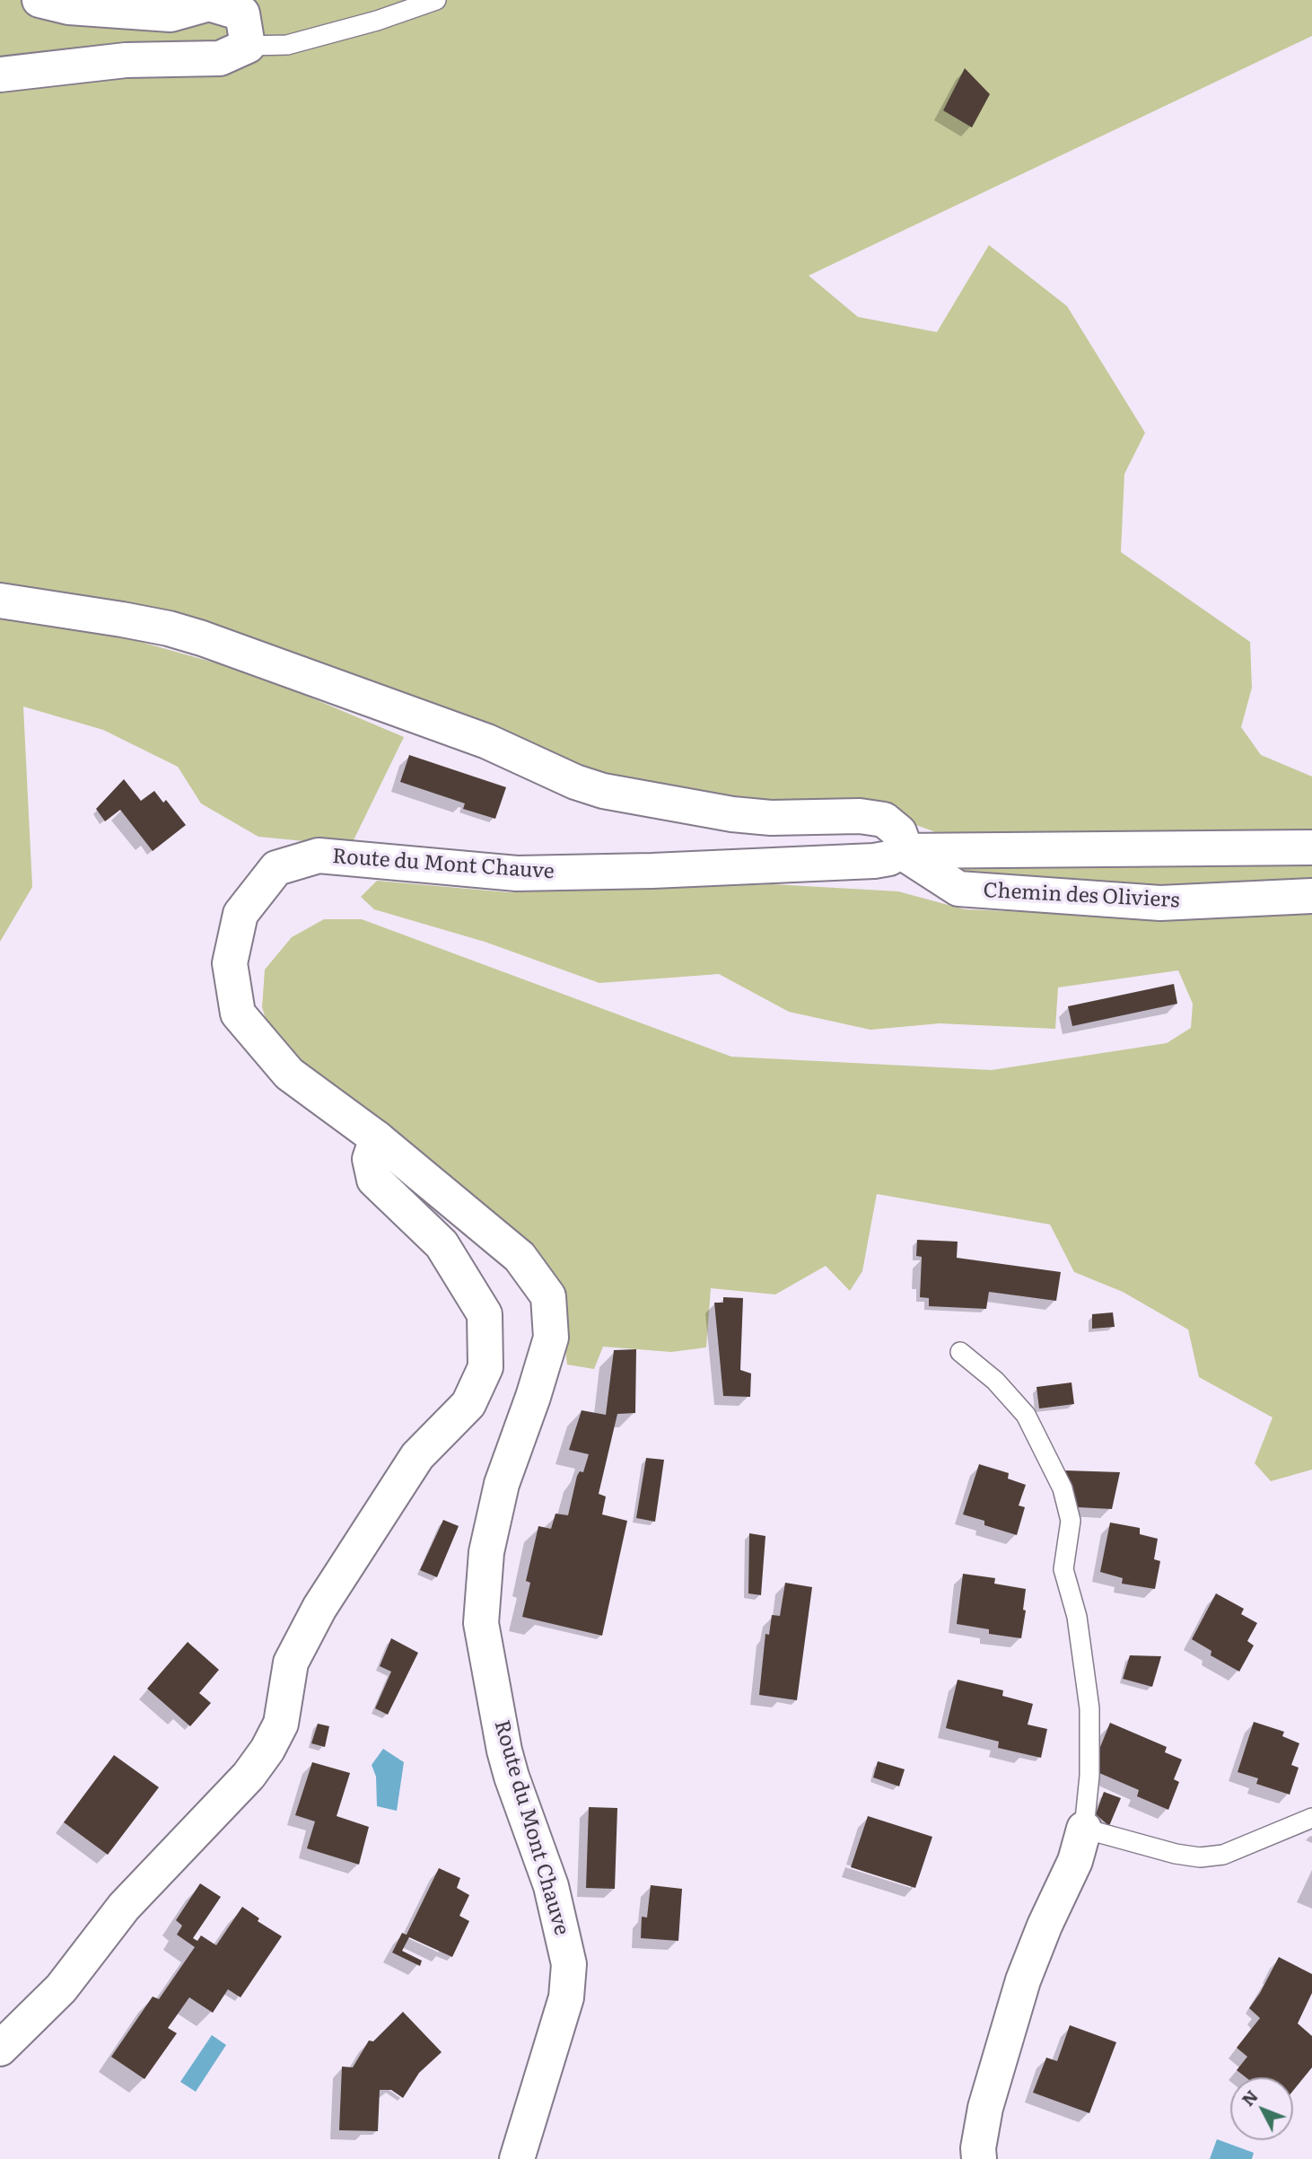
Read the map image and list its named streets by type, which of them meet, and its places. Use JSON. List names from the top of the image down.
{
  "streets": {
    "street": ["Route du Mont Chauve", "Chemin des Oliviers"]
  },
  "crossings": [
    ["Route du Mont Chauve", "Chemin des Oliviers"]
  ],
  "north": "top left"
}
